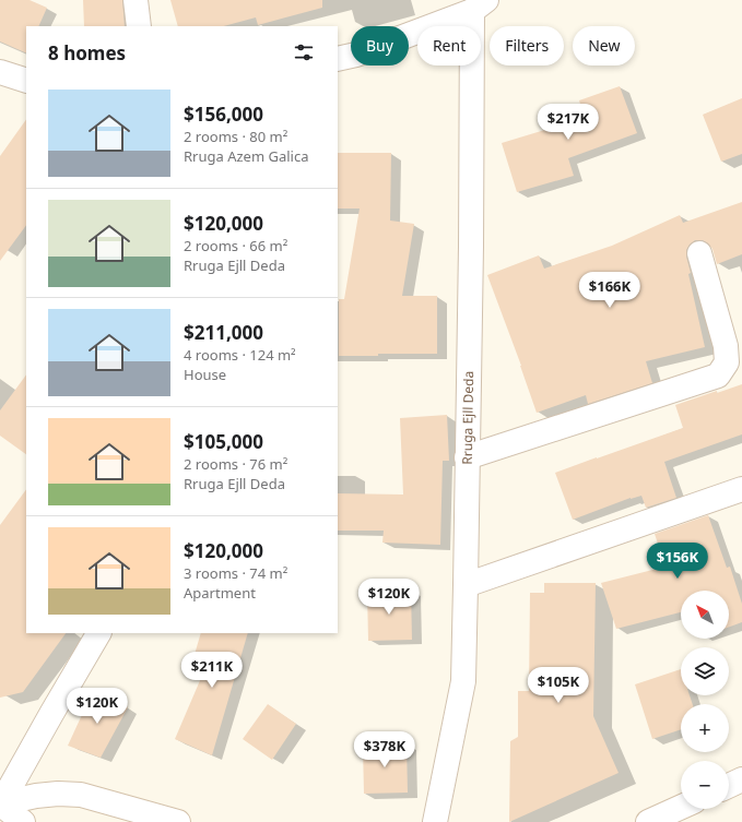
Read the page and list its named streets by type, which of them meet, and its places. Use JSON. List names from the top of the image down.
{
  "streets": {
    "street": ["Rruga Ejll Deda"]
  },
  "north": "top left",
  "page": {
    "chip": [
      "Buy",
      "Rent",
      "Filters",
      "New"
    ],
    "heading": "8 homes",
    "list": [
      {
        "name": "$156,000",
        "note": "2 rooms · 80 m² · Rruga Azem Galica"
      },
      {
        "name": "$120,000",
        "note": "2 rooms · 66 m² · Rruga Ejll Deda"
      },
      {
        "name": "$211,000",
        "note": "4 rooms · 124 m² · House"
      },
      {
        "name": "$105,000",
        "note": "2 rooms · 76 m² · Rruga Ejll Deda"
      },
      {
        "name": "$120,000",
        "note": "3 rooms · 74 m² · Apartment"
      }
    ],
    "price": [
      "$217K",
      "$166K",
      "$156K",
      "$120K",
      "$211K",
      "$105K",
      "$120K",
      "$378K"
    ],
    "map_buttons": ["+", "−"]
  }
}
